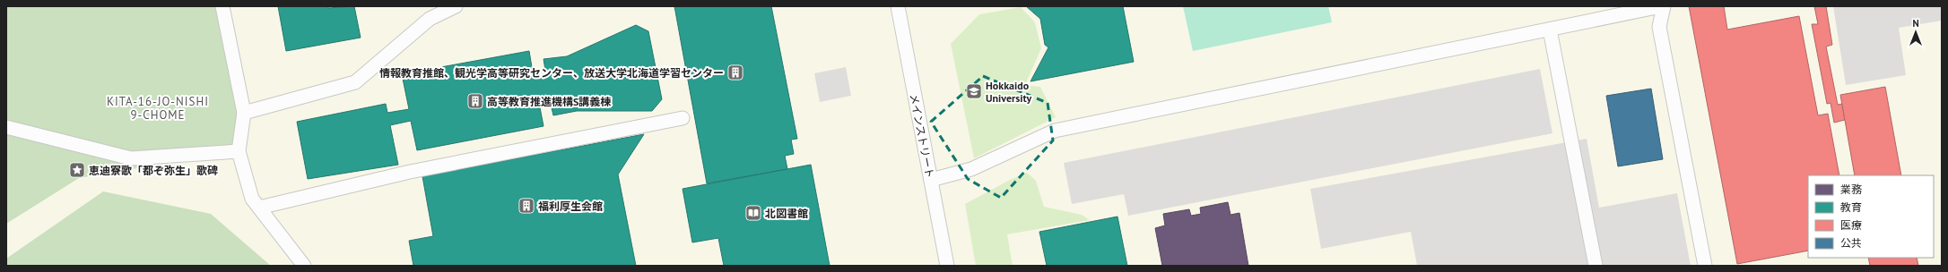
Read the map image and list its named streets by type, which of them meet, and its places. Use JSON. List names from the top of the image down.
{
  "streets": {
    "lane": ["メインストリート"]
  },
  "districts": ["KITA-16-JO-NISHI 9-CHOME"],
  "places": {
    "building": ["情報教育推館、観光学高等研究センター、放送大学北海道学習センター", "高等教育推進機構S講義棟", "福利厚生会館"],
    "school or university": ["Hokkaido University"],
    "place": ["恵迪寮歌「都ぞ弥生」歌碑"],
    "library": ["北図書館"]
  },
  "legend": [
    "業務",
    "教育",
    "医療",
    "公共"
  ],
  "north": "top"
}
